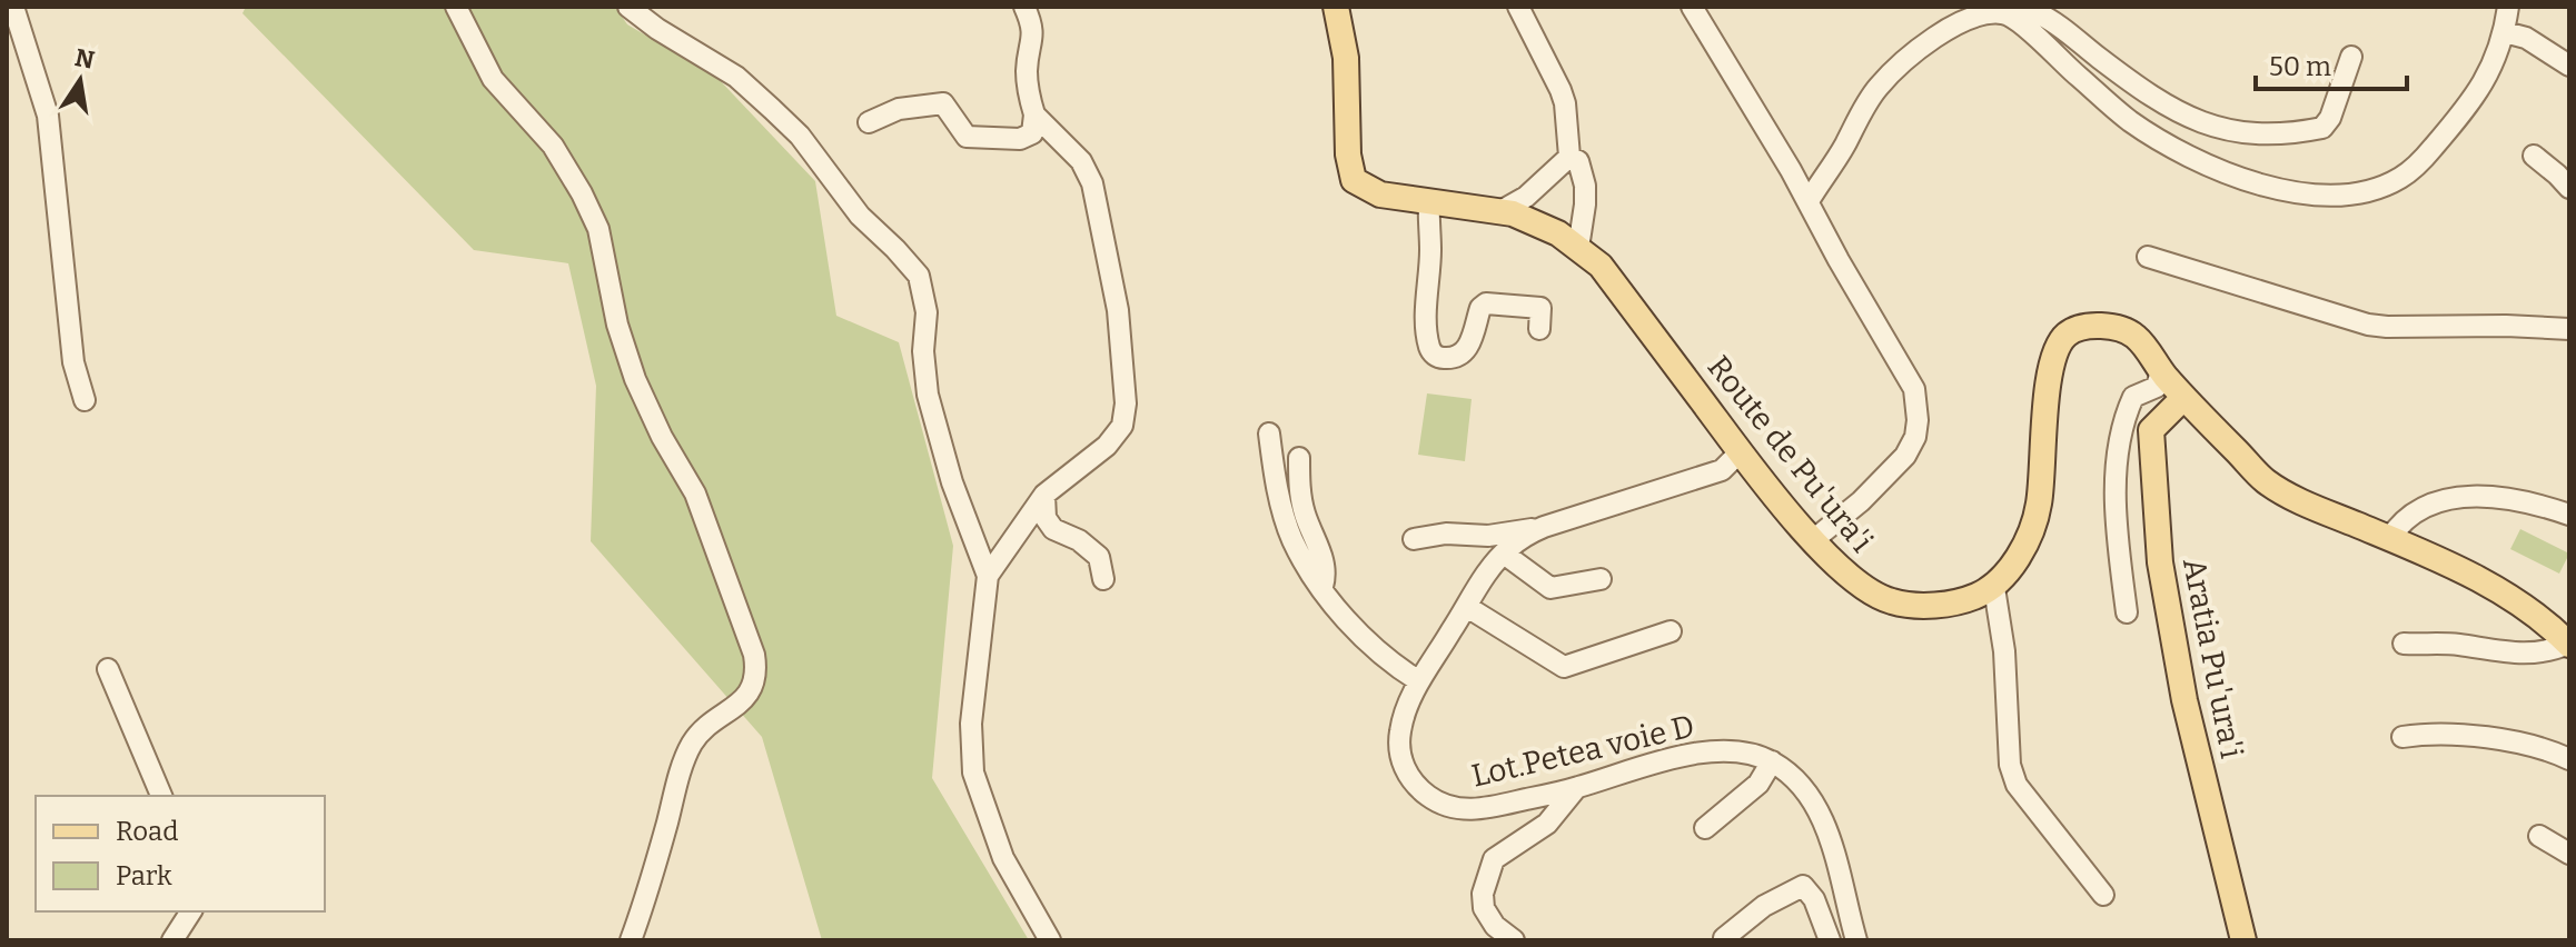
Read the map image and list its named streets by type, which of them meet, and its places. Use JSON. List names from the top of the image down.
{
  "streets": {
    "main road": ["Route de Pu'ura'i", "Aratia Pu'ura'i"],
    "street": ["Lot.Petea voie D"]
  },
  "crossings": [
    ["Route de Pu'ura'i", "Lot.Petea voie D"]
  ],
  "legend": ["Road", "Park"],
  "scale_bar": "50 m",
  "north": "top"
}
